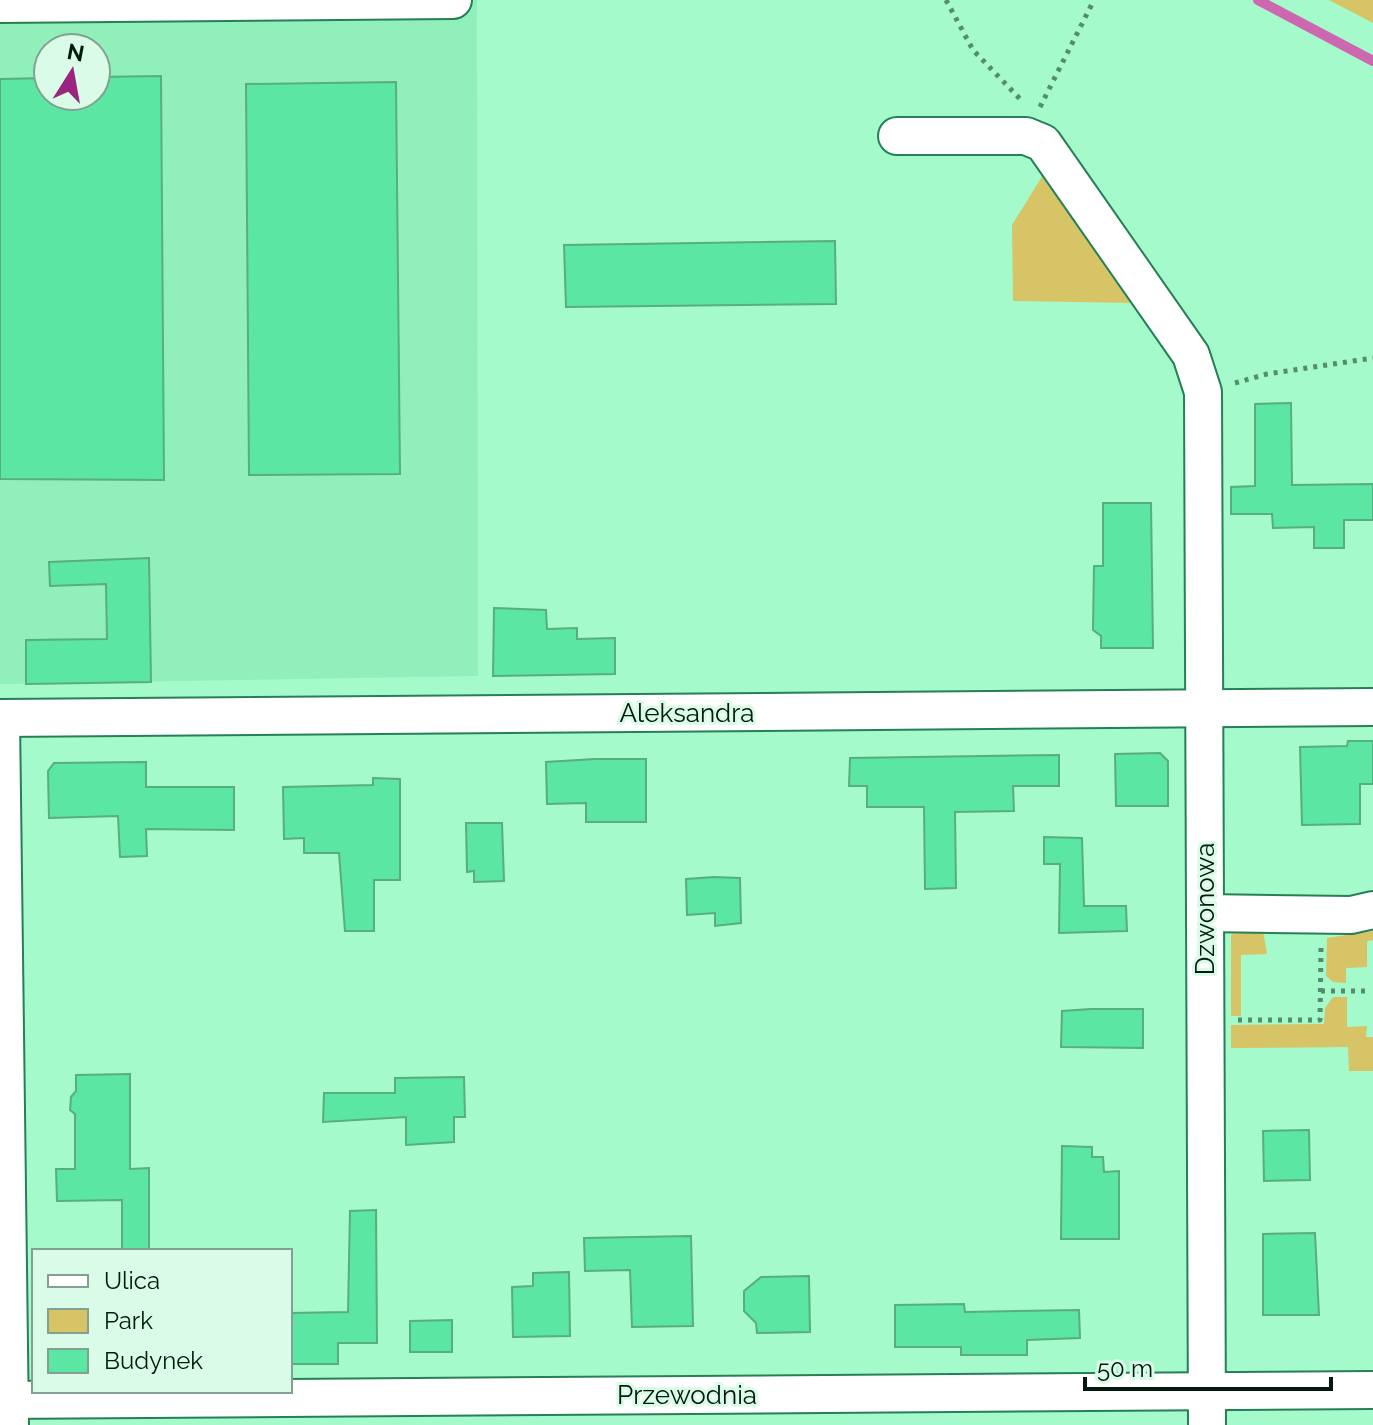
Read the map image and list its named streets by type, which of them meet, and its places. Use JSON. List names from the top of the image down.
{
  "streets": {
    "street": ["Aleksandra", "Dzwonowa", "Przewodnia"]
  },
  "crossings": [
    ["Aleksandra", "Dzwonowa"],
    ["Dzwonowa", "Przewodnia"]
  ],
  "legend": ["Ulica", "Park", "Budynek"],
  "scale_bar": "50 m",
  "north": "top"
}
